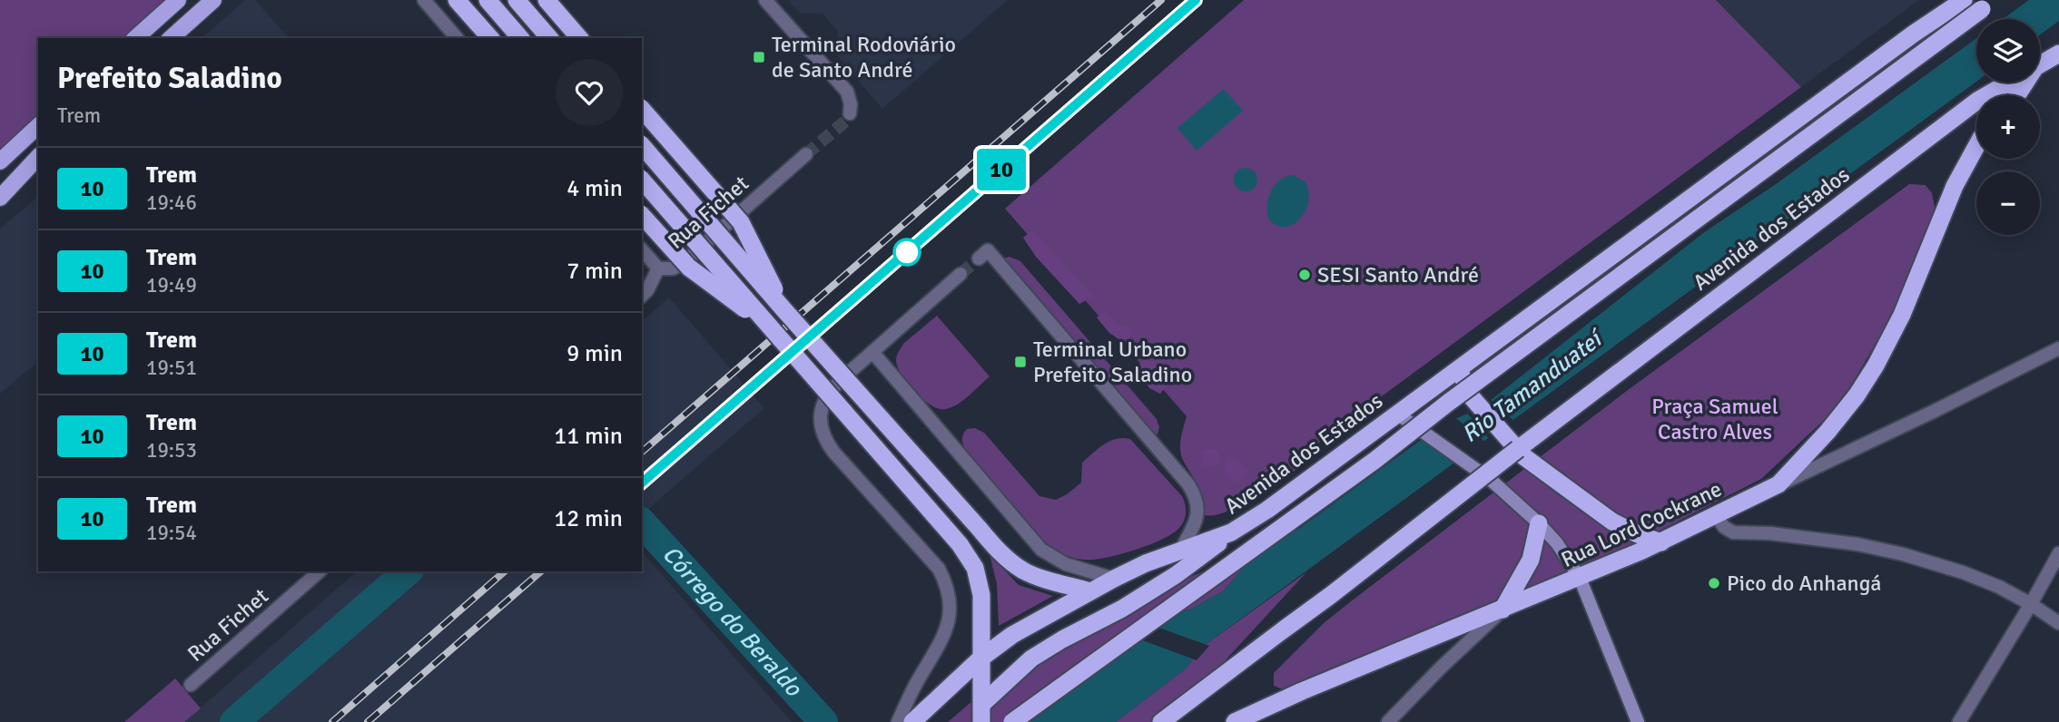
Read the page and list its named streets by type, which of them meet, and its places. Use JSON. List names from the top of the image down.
{
  "streets": {
    "highway": ["Avenida dos Estados", "Rua Lord Cockrane"],
    "street": ["Rua Fichet"]
  },
  "water": ["Rio Tamanduateí", "Córrego do Beraldo"],
  "parks": ["Praça Samuel Castro Alves"],
  "places": {
    "transit": ["Terminal Rodoviário de Santo André", "Terminal Urbano Prefeito Saladino"],
    "other": ["SESI Santo André", "Pico do Anhangá"]
  },
  "page": {
    "on_map": "10",
    "map_buttons": ["+", "−"],
    "heading": ["Prefeito Saladino", "Trem"],
    "list": [
      {
        "mark": "10",
        "name": "Trem",
        "note": "19:46",
        "value": "4 min"
      },
      {
        "mark": "10",
        "name": "Trem",
        "note": "19:49",
        "value": "7 min"
      },
      {
        "mark": "10",
        "name": "Trem",
        "note": "19:51",
        "value": "9 min"
      },
      {
        "mark": "10",
        "name": "Trem",
        "note": "19:53",
        "value": "11 min"
      },
      {
        "mark": "10",
        "name": "Trem",
        "note": "19:54",
        "value": "12 min"
      }
    ]
  }
}
